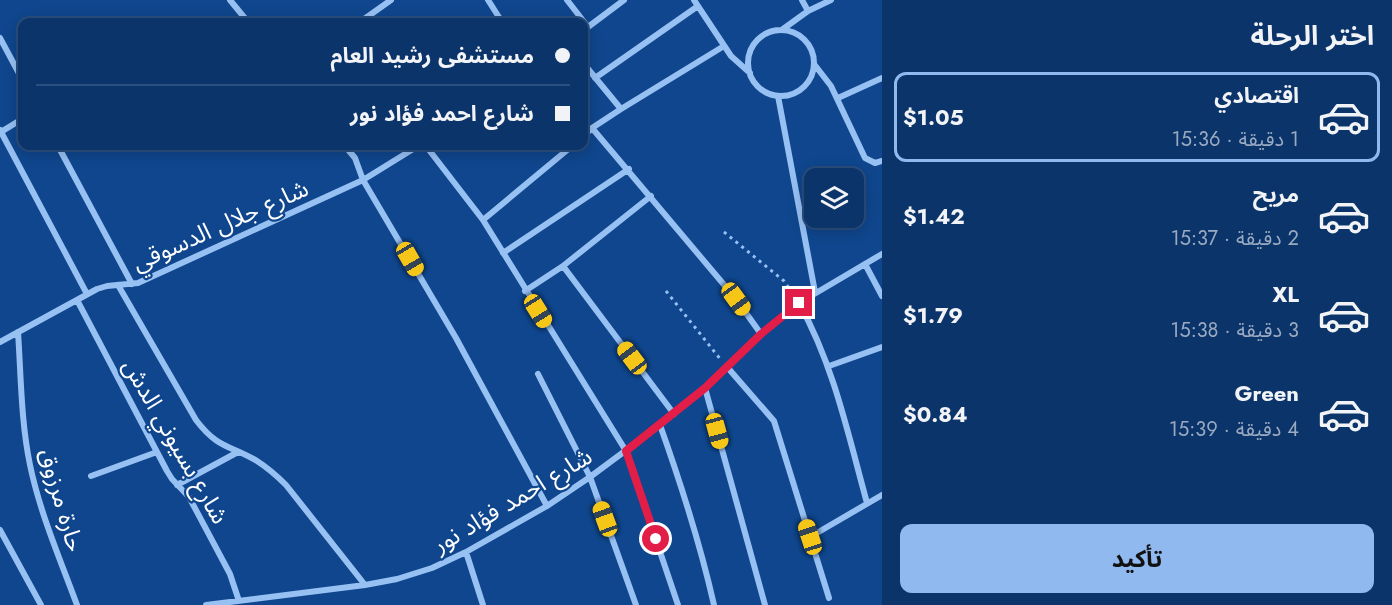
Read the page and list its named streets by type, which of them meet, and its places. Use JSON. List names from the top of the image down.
{
  "streets": {
    "street": [
      "شارع جلال الدسوقي",
      "شارع بسيوني الدش",
      "حارة مرزوق",
      "شارع احمد فؤاد نور"
    ]
  },
  "crossings": [
    ["شارع جلال الدسوقي", "شارع بسيوني الدش"],
    ["شارع جلال الدسوقي", "حارة مرزوق"],
    ["شارع بسيوني الدش", "شارع احمد فؤاد نور"]
  ],
  "page": {
    "heading": "اختر الرحلة",
    "banner": ["مستشفى رشيد العام", "شارع احمد فؤاد نور"],
    "list": [
      {
        "name": "اقتصادي",
        "note": "1 دقيقة · 15:36",
        "value": "$1.05"
      },
      {
        "name": "مريح",
        "note": "2 دقيقة · 15:37",
        "value": "$1.42"
      },
      {
        "name": "XL",
        "note": "3 دقيقة · 15:38",
        "value": "$1.79"
      },
      {
        "name": "Green",
        "note": "4 دقيقة · 15:39",
        "value": "$0.84"
      }
    ],
    "buttons": "تأكيد"
  }
}
